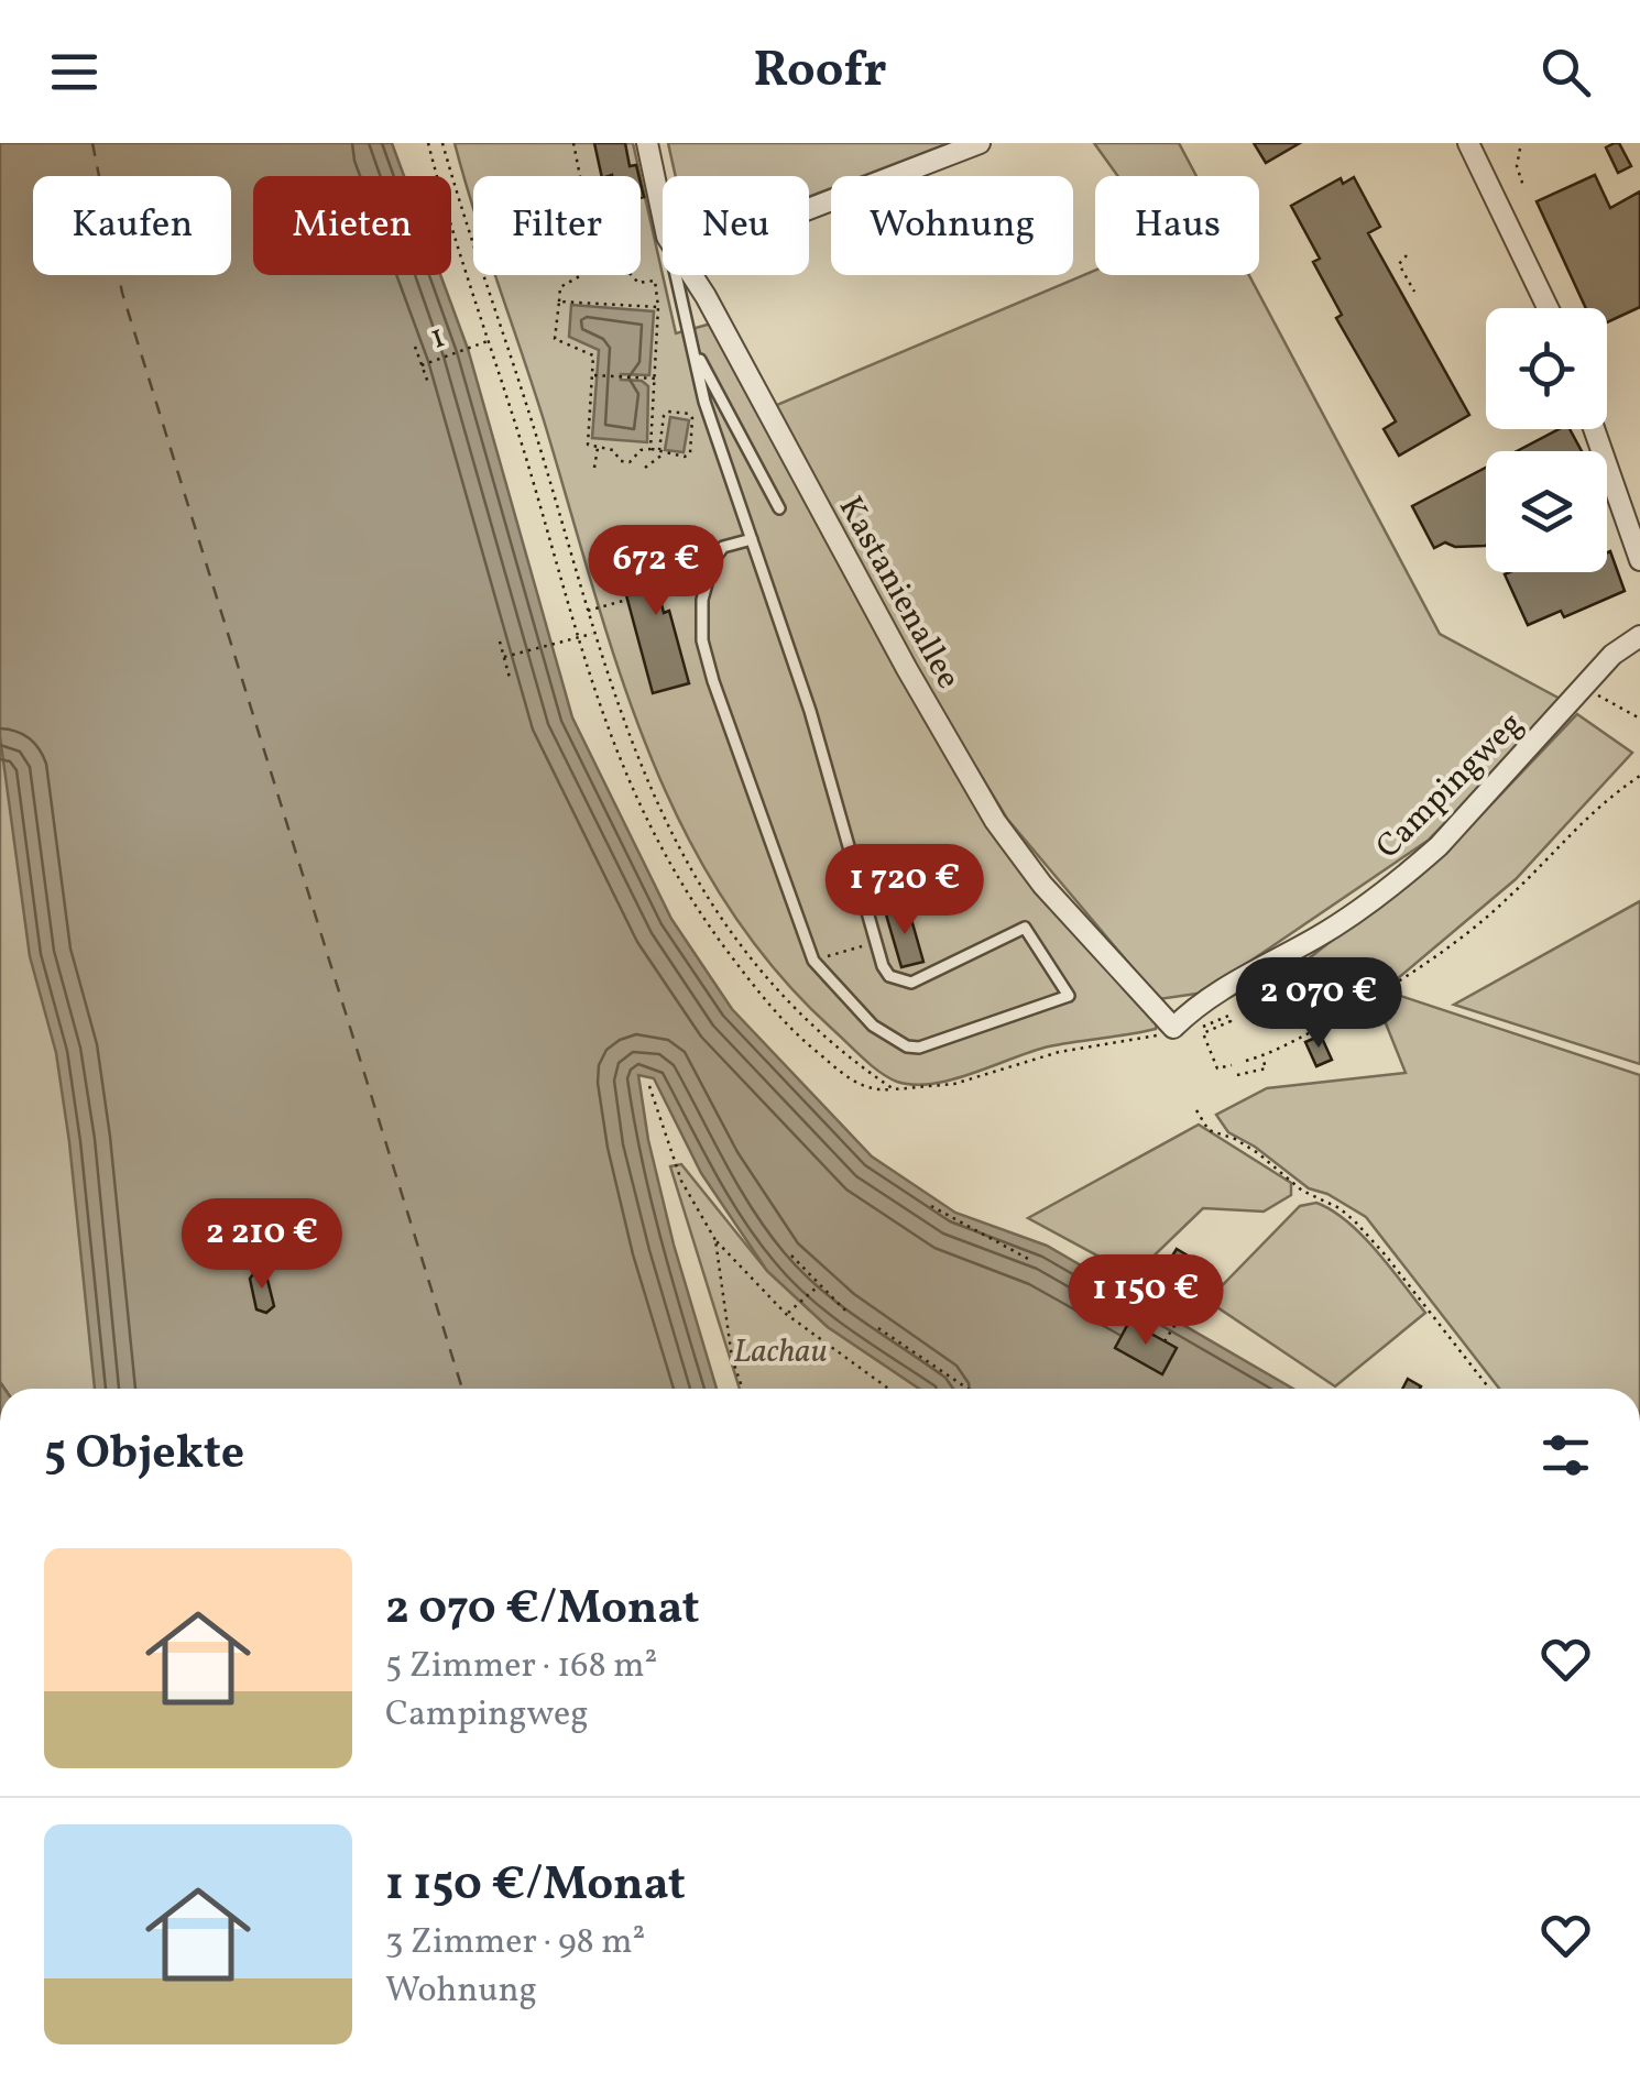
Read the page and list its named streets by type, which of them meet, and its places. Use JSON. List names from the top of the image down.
{
  "streets": {
    "street": ["Kastanienallee", "Campingweg"],
    "path": ["1"]
  },
  "crossings": [
    ["Kastanienallee", "Campingweg"]
  ],
  "parks": ["Lachau"],
  "page": {
    "header": "Roofr",
    "chip": [
      "Kaufen",
      "Mieten",
      "Filter",
      "Neu",
      "Wohnung",
      "Haus"
    ],
    "price": [
      "672 €",
      "1 720 €",
      "2 070 €",
      "2 210 €",
      "1 150 €"
    ],
    "heading": "5 Objekte",
    "list": [
      {
        "name": "2 070 €/Monat",
        "note": "5 Zimmer · 168 m² · Campingweg"
      },
      {
        "name": "1 150 €/Monat",
        "note": "3 Zimmer · 98 m² · Wohnung"
      }
    ]
  }
}
